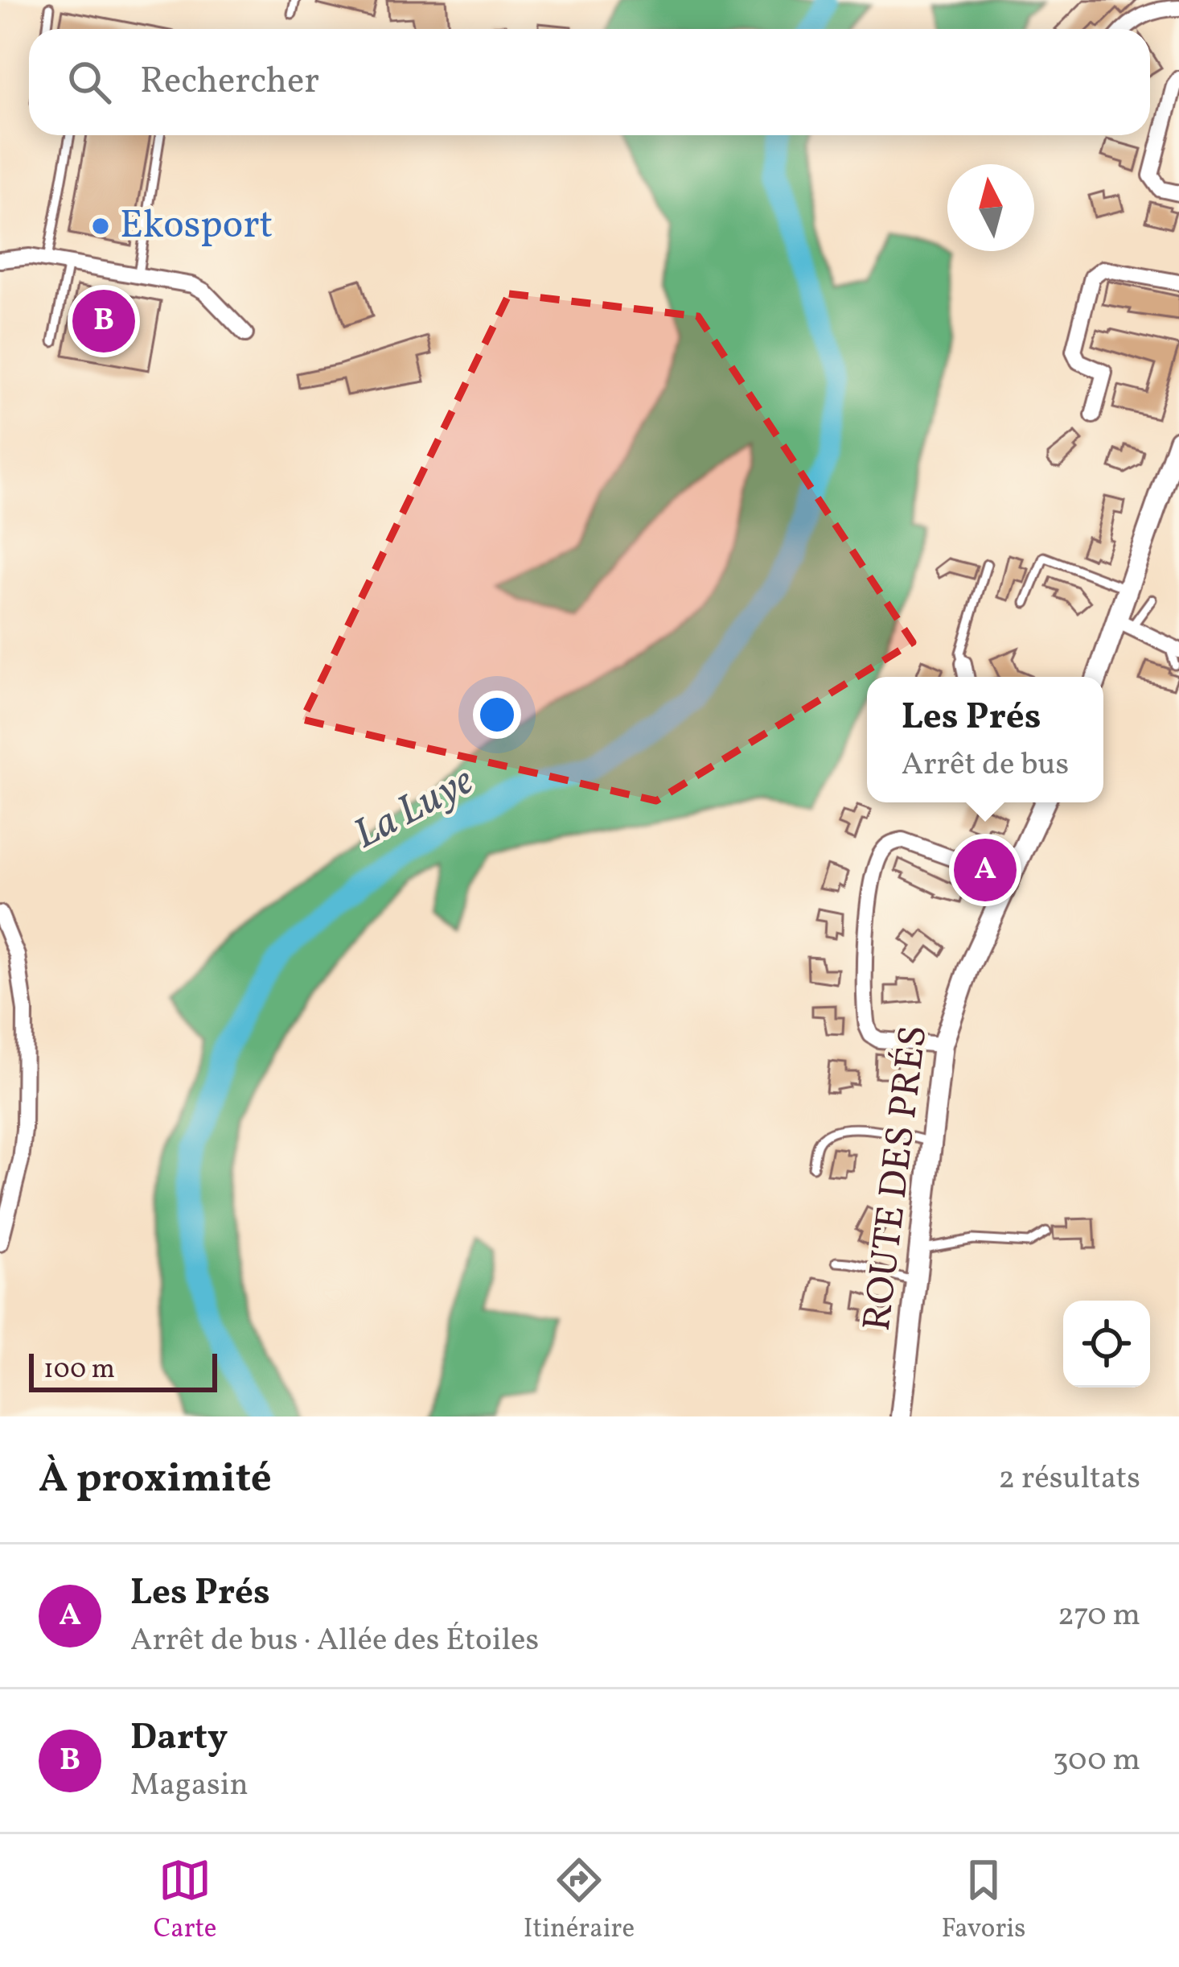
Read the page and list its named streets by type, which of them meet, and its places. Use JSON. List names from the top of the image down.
{
  "streets": {
    "street": ["ROUTE DES PRÉS"]
  },
  "water": ["La Luye"],
  "places": ["Ekosport"],
  "scale_bar": "100 m",
  "north": "top",
  "page": {
    "search": "Rechercher",
    "pins": ["B", "A"],
    "popup": ["Les Prés", "Arrêt de bus"],
    "scale": "100 m",
    "heading": ["À proximité", "2 résultats"],
    "list": [
      {
        "mark": "A",
        "name": "Les Prés",
        "note": "Arrêt de bus · Allée des Étoiles",
        "value": "270 m"
      },
      {
        "mark": "B",
        "name": "Darty",
        "note": "Magasin",
        "value": "300 m"
      }
    ],
    "nav": ["Carte", "Itinéraire", "Favoris"]
  }
}
